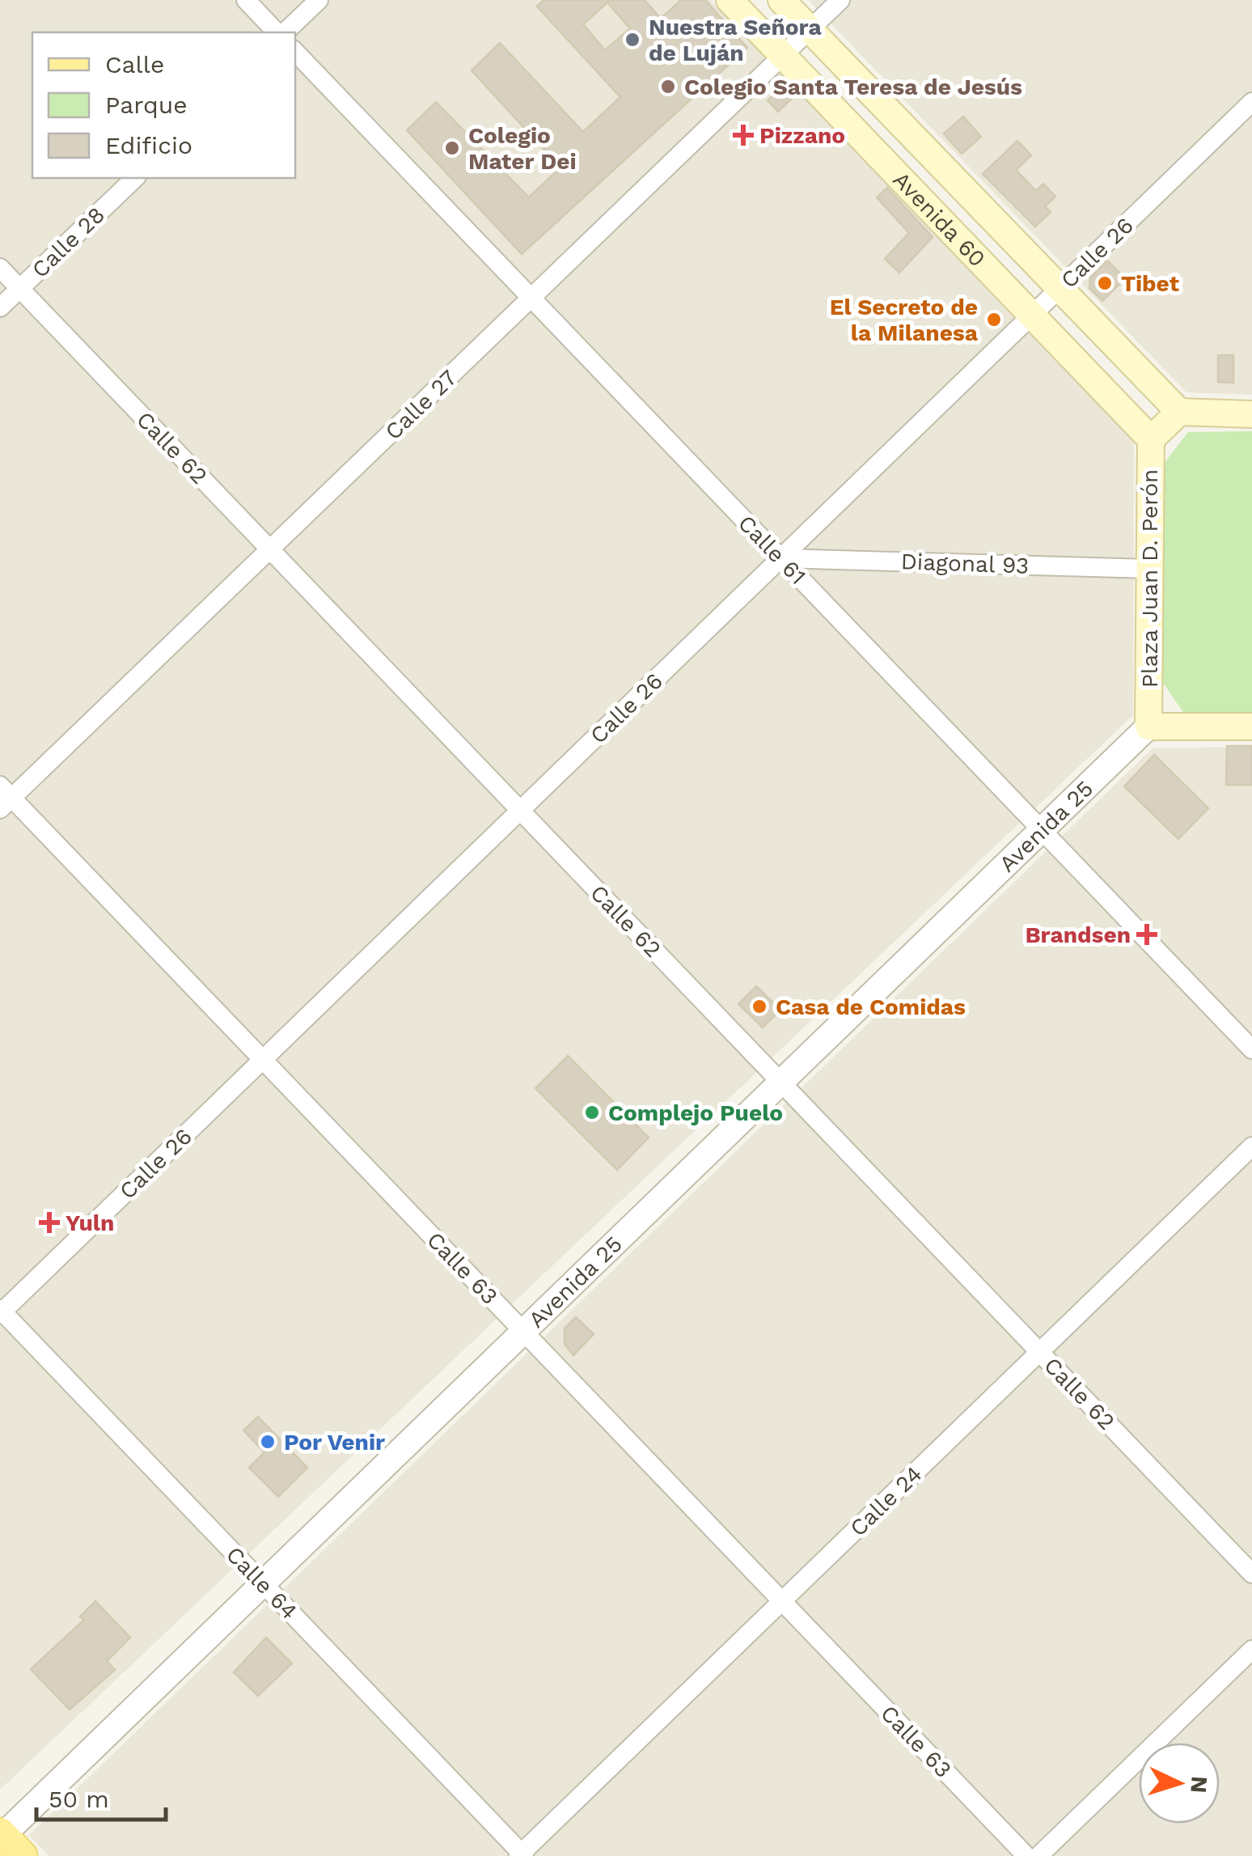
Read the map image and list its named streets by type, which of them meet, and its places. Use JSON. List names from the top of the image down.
{
  "streets": {
    "main road": ["Avenida 60", "Plaza Juan D. Perón"],
    "street": [
      "Calle 28",
      "Calle 26",
      "Calle 27",
      "Calle 62",
      "Calle 61",
      "Diagonal 93",
      "Avenida 25",
      "Calle 63",
      "Calle 24",
      "Calle 64"
    ]
  },
  "crossings": [
    ["Avenida 60", "Calle 26"],
    ["Avenida 60", "Calle 27"],
    ["Avenida 60", "Plaza Juan D. Perón"],
    ["Calle 28", "Calle 62"],
    ["Calle 26", "Calle 62"],
    ["Calle 26", "Calle 61"],
    ["Calle 26", "Diagonal 93"],
    ["Calle 26", "Calle 63"],
    ["Calle 26", "Calle 64"],
    ["Calle 27", "Calle 62"],
    ["Calle 27", "Calle 61"],
    ["Calle 27", "Calle 63"],
    ["Calle 62", "Avenida 25"],
    ["Calle 62", "Calle 24"],
    ["Calle 61", "Diagonal 93"],
    ["Calle 61", "Avenida 25"],
    ["Diagonal 93", "Plaza Juan D. Perón"],
    ["Plaza Juan D. Perón", "Avenida 25"],
    ["Avenida 25", "Calle 63"],
    ["Avenida 25", "Calle 64"],
    ["Calle 63", "Calle 24"],
    ["Calle 24", "Calle 64"]
  ],
  "places": {
    "other": [
      "Nuestra Señora de Luján",
      "Colegio Santa Teresa de Jesús",
      "Colegio Mater Dei",
      "Tibet",
      "El Secreto de la Milanesa",
      "Casa de Comidas",
      "Complejo Puelo",
      "Por Venir"
    ],
    "health": ["Pizzano", "Brandsen", "Yuln"]
  },
  "legend": ["Calle", "Parque", "Edificio"],
  "scale_bar": "50 m",
  "north": "right"
}
